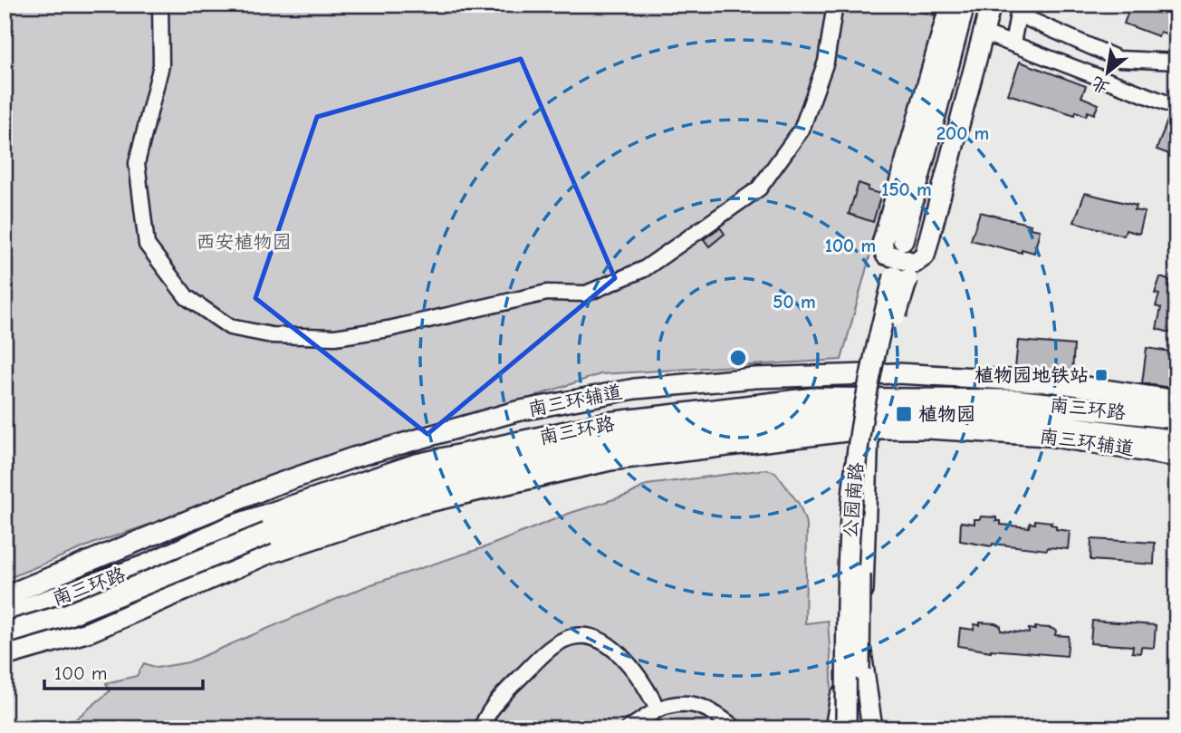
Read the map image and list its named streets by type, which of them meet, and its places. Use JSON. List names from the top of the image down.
{
  "streets": {
    "highway": ["南三环路"],
    "main road": ["南三环辅道", "公园南路"]
  },
  "parks": ["西安植物园"],
  "places": {
    "transit": ["植物园地铁站", "植物园"]
  },
  "scale_bar": "100 m",
  "north": "bottom left",
  "rings": [
    "200 m",
    "150 m",
    "100 m",
    "50 m"
  ]
}
